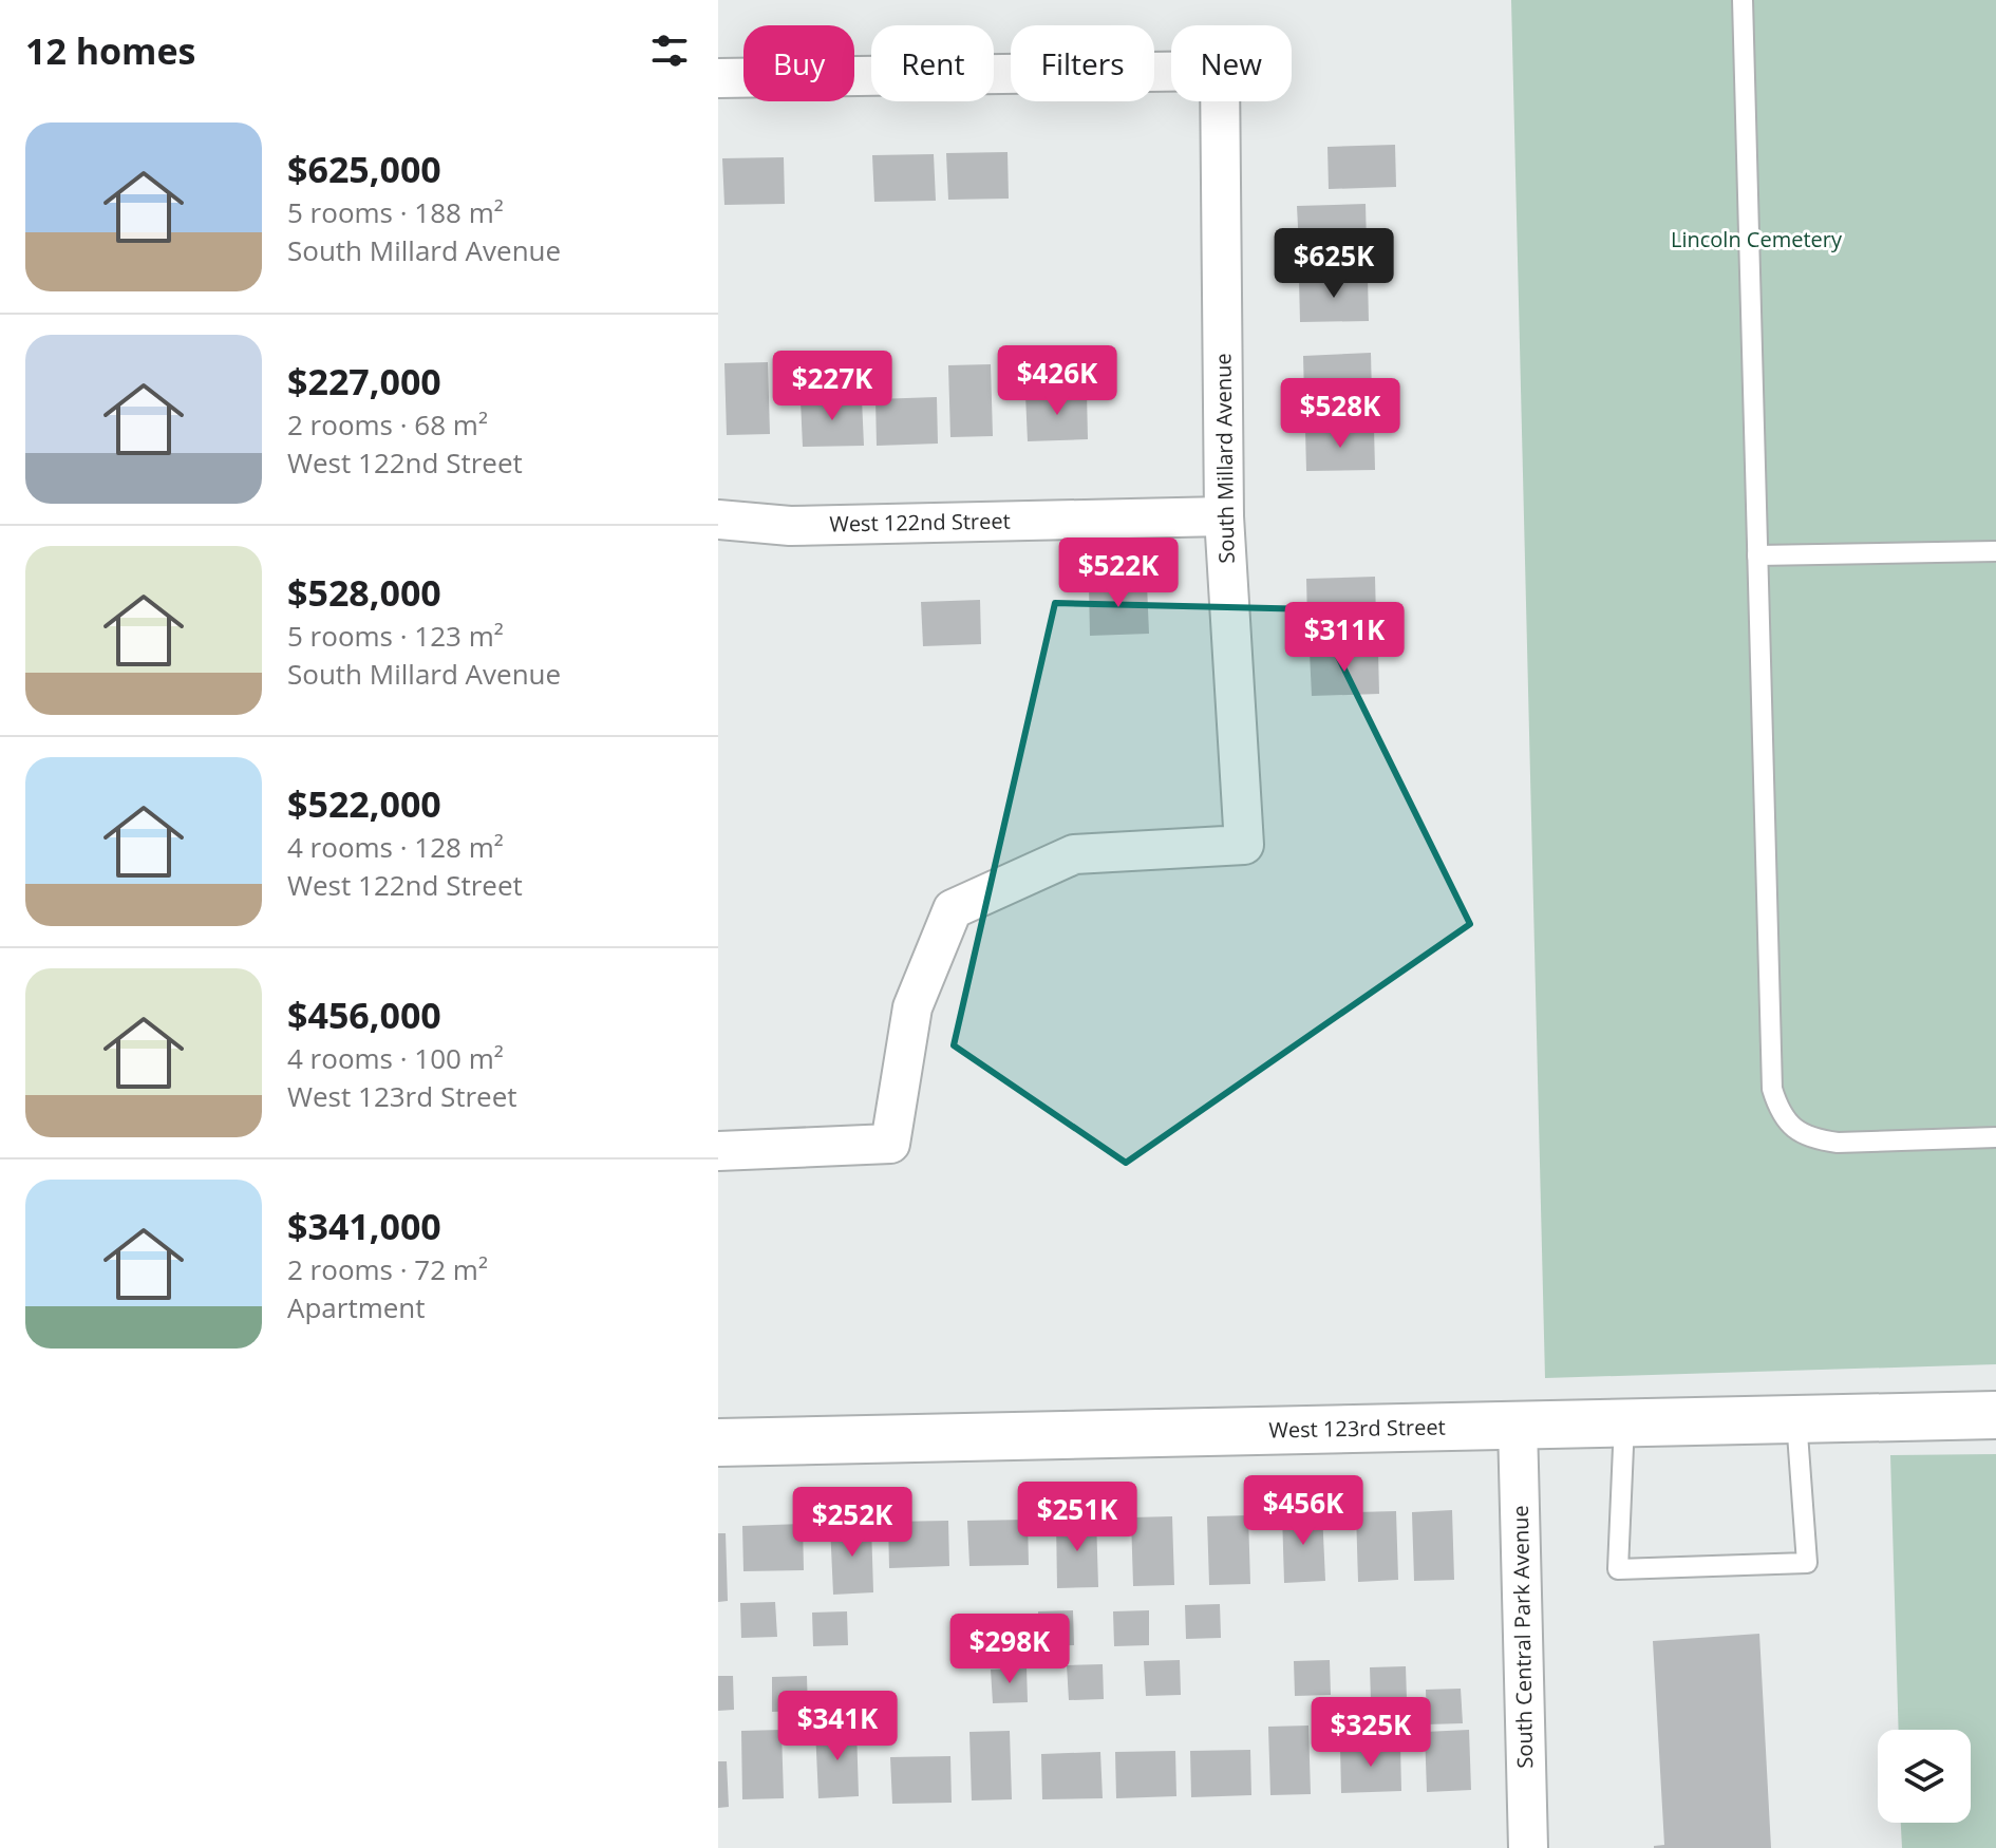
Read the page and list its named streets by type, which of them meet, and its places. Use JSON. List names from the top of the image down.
{
  "streets": {
    "street": [
      "South Millard Avenue",
      "West 122nd Street",
      "West 123rd Street",
      "South Central Park Avenue"
    ]
  },
  "crossings": [
    ["South Millard Avenue", "West 122nd Street"],
    ["West 123rd Street", "South Central Park Avenue"]
  ],
  "parks": ["Lincoln Cemetery"],
  "page": {
    "heading": "12 homes",
    "chip": [
      "Buy",
      "Rent",
      "Filters",
      "New"
    ],
    "list": [
      {
        "name": "$625,000",
        "note": "5 rooms · 188 m² · South Millard Avenue"
      },
      {
        "name": "$227,000",
        "note": "2 rooms · 68 m² · West 122nd Street"
      },
      {
        "name": "$528,000",
        "note": "5 rooms · 123 m² · South Millard Avenue"
      },
      {
        "name": "$522,000",
        "note": "4 rooms · 128 m² · West 122nd Street"
      },
      {
        "name": "$456,000",
        "note": "4 rooms · 100 m² · West 123rd Street"
      },
      {
        "name": "$341,000",
        "note": "2 rooms · 72 m² · Apartment"
      }
    ],
    "price": [
      "$625K",
      "$426K",
      "$227K",
      "$528K",
      "$522K",
      "$311K",
      "$456K",
      "$251K",
      "$252K",
      "$298K",
      "$341K",
      "$325K"
    ]
  }
}
